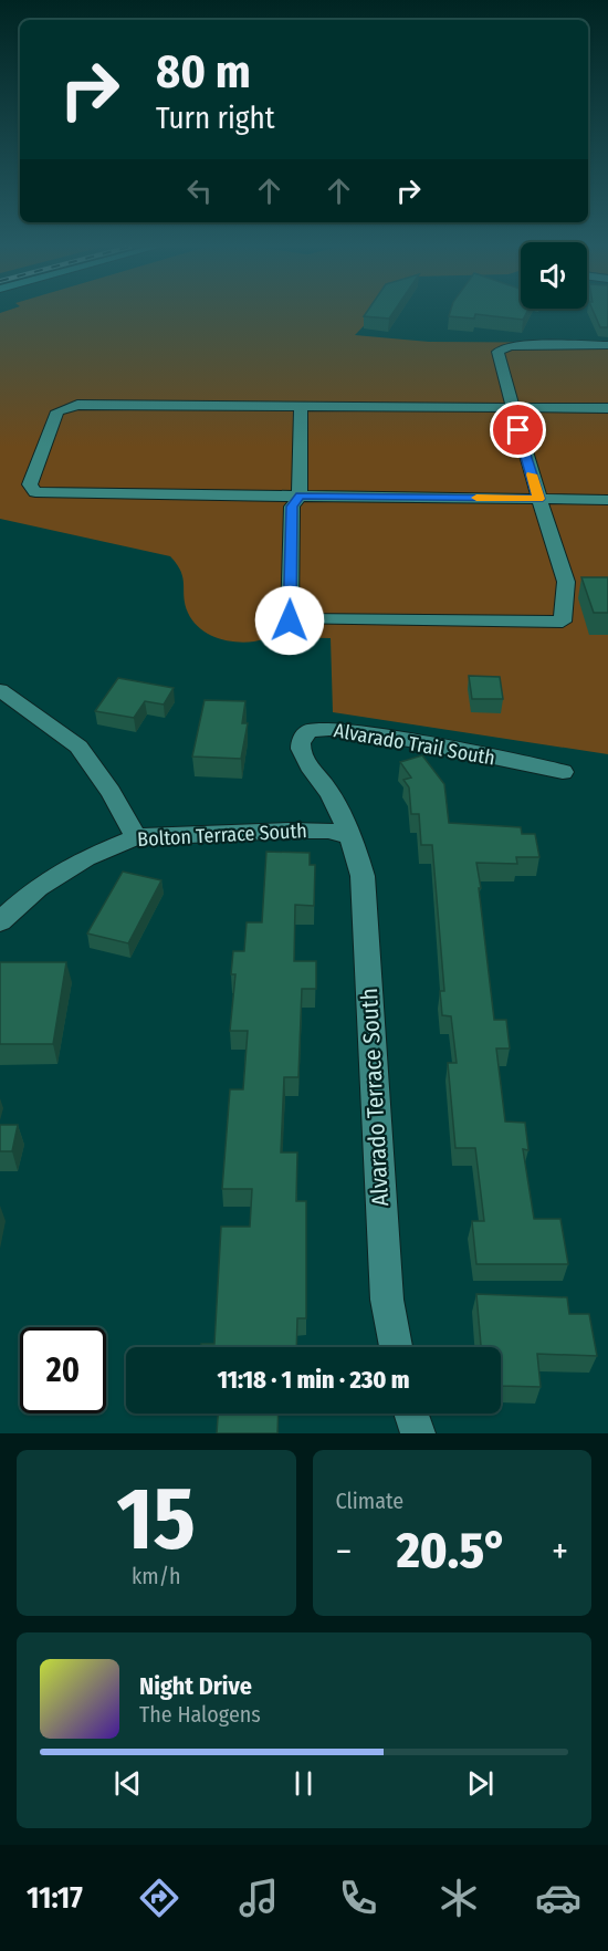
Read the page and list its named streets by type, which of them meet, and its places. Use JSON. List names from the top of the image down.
{
  "streets": {
    "street": ["Alvarado Trail South", "Bolton Terrace South", "Alvarado Terrace South"]
  },
  "crossings": [
    ["Alvarado Trail South", "Bolton Terrace South"],
    ["Alvarado Trail South", "Alvarado Terrace South"],
    ["Bolton Terrace South", "Alvarado Terrace South"]
  ],
  "page": {
    "turn": ["80 m", "Turn right"],
    "limit": "20",
    "trip": "11:18 · 1 min · 230 m",
    "tile": [
      ["15", "km/h"],
      "Climate"
    ],
    "heat": ["−", "20.5°", "+"],
    "song": ["Night Drive", "The Halogens"],
    "tabs": "11:17"
  }
}
